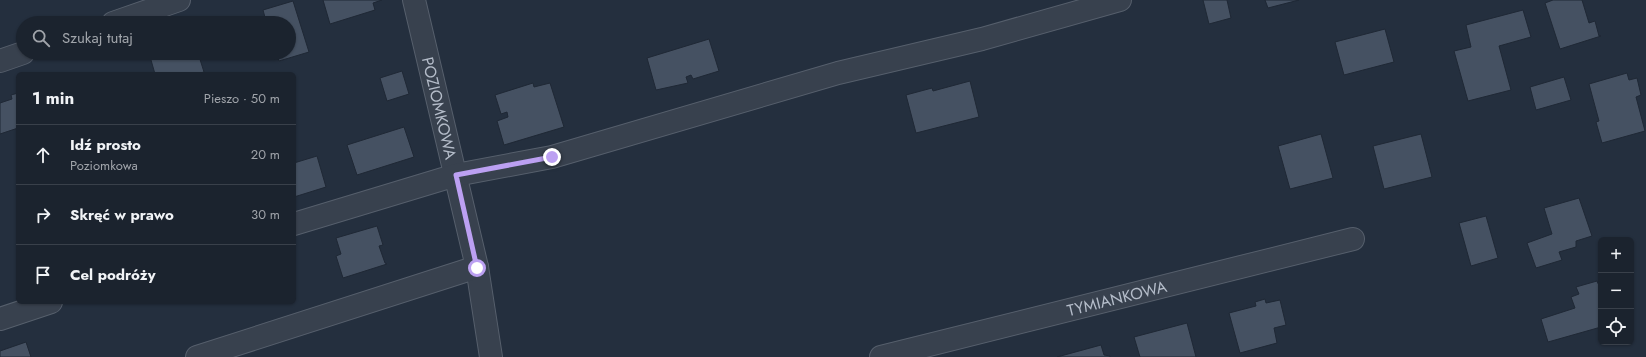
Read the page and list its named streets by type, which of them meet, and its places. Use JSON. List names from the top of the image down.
{
  "streets": {
    "street": ["POZIOMKOWA", "TYMIANKOWA"]
  },
  "page": {
    "search": "Szukaj tutaj",
    "heading": ["1 min", "Pieszo · 50 m"],
    "list": [
      ["Idź prosto", "Poziomkowa", "20 m"],
      ["Skręć w prawo", "30 m"],
      "Cel podróży"
    ],
    "map_buttons": ["+", "−"]
  }
}
